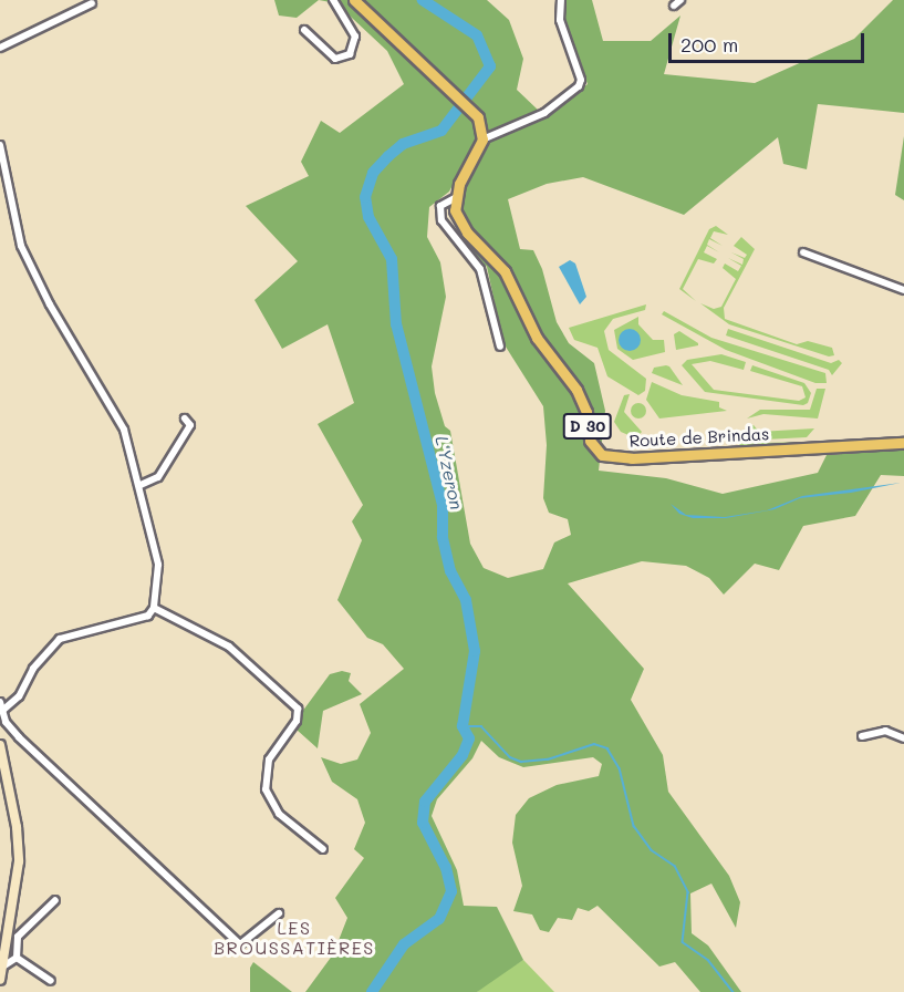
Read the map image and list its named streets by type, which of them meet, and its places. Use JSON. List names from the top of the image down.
{
  "streets": {
    "main road": ["D 30", "Route de Brindas"]
  },
  "districts": ["LES BROUSSATIÈRES"],
  "water": ["L'Yzeron"],
  "scale_bar": "200 m"
}
